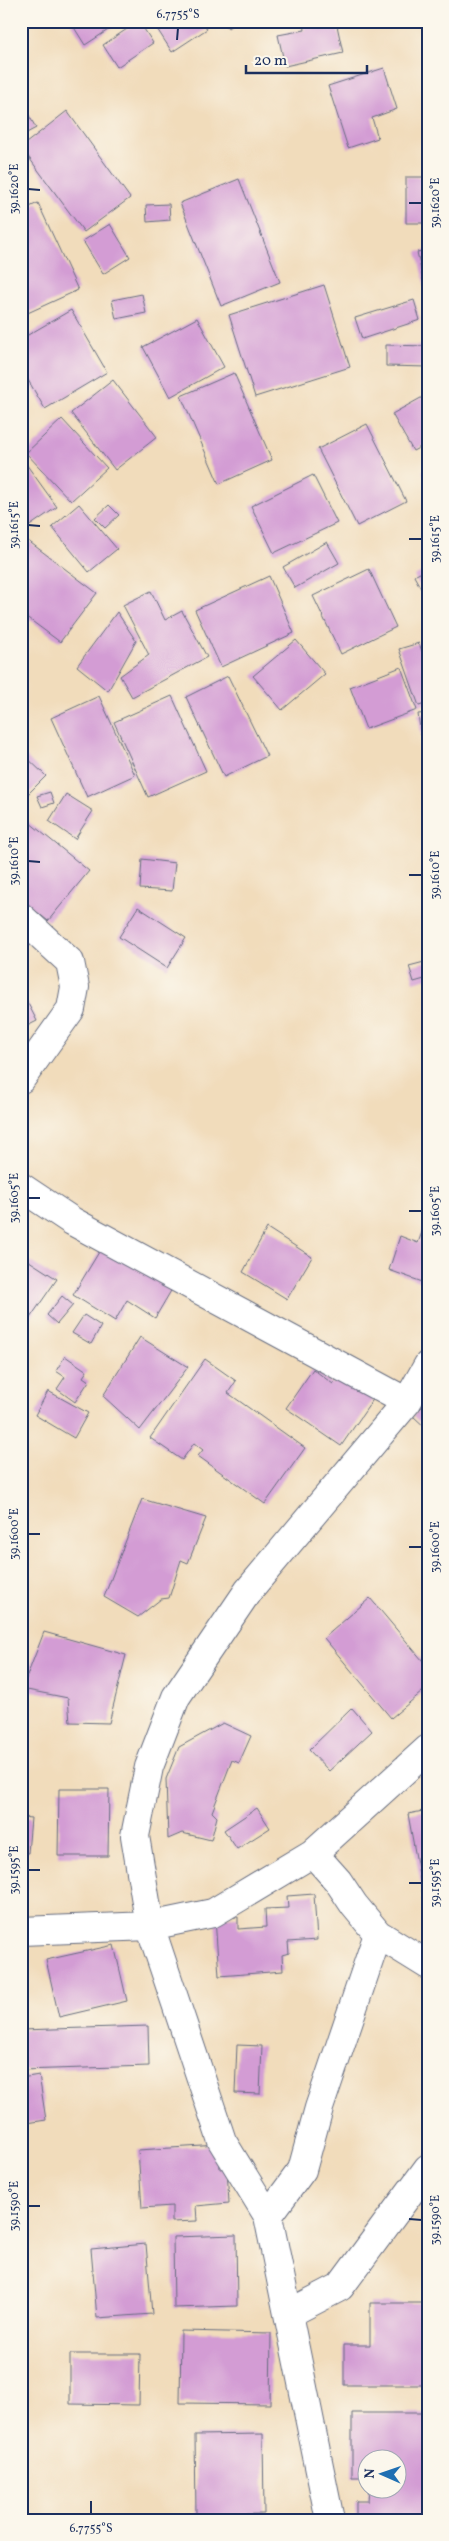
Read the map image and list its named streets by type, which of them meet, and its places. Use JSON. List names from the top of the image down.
{
  "scale_bar": "20 m",
  "north": "left",
  "coordinates": [
    "6.7755°S",
    "39.1620°E",
    "39.1615°E",
    "39.1610°E",
    "39.1605°E",
    "39.1600°E",
    "39.1595°E",
    "39.1590°E"
  ]
}
